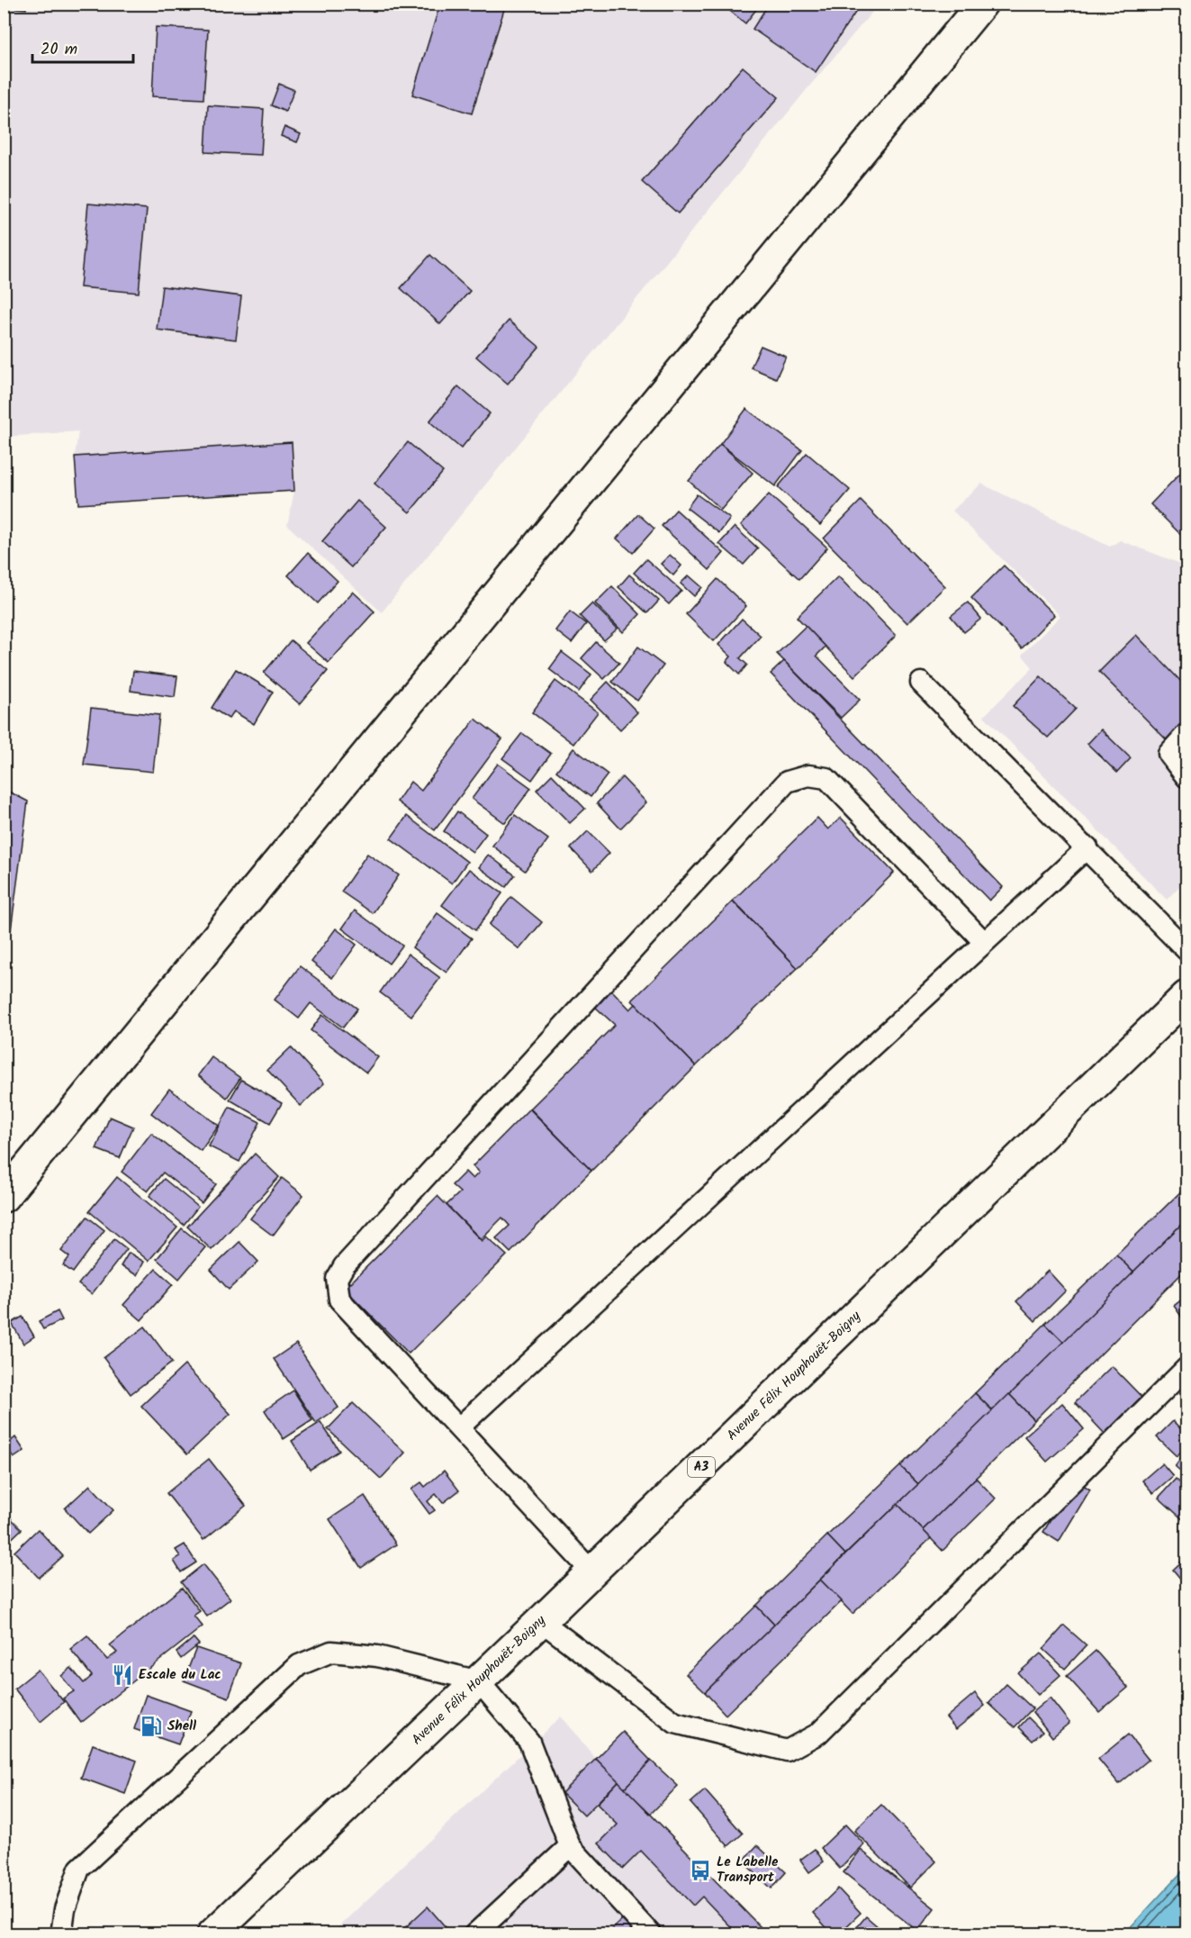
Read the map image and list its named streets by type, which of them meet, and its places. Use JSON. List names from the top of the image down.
{
  "streets": {
    "main road": ["Avenue Félix Houphouët-Boigny", "A3"]
  },
  "places": {
    "restaurant": ["Escale du Lac"],
    "fuel station": ["Shell"],
    "bus stop": ["Le Labelle Transport"]
  },
  "scale_bar": "20 m"
}
